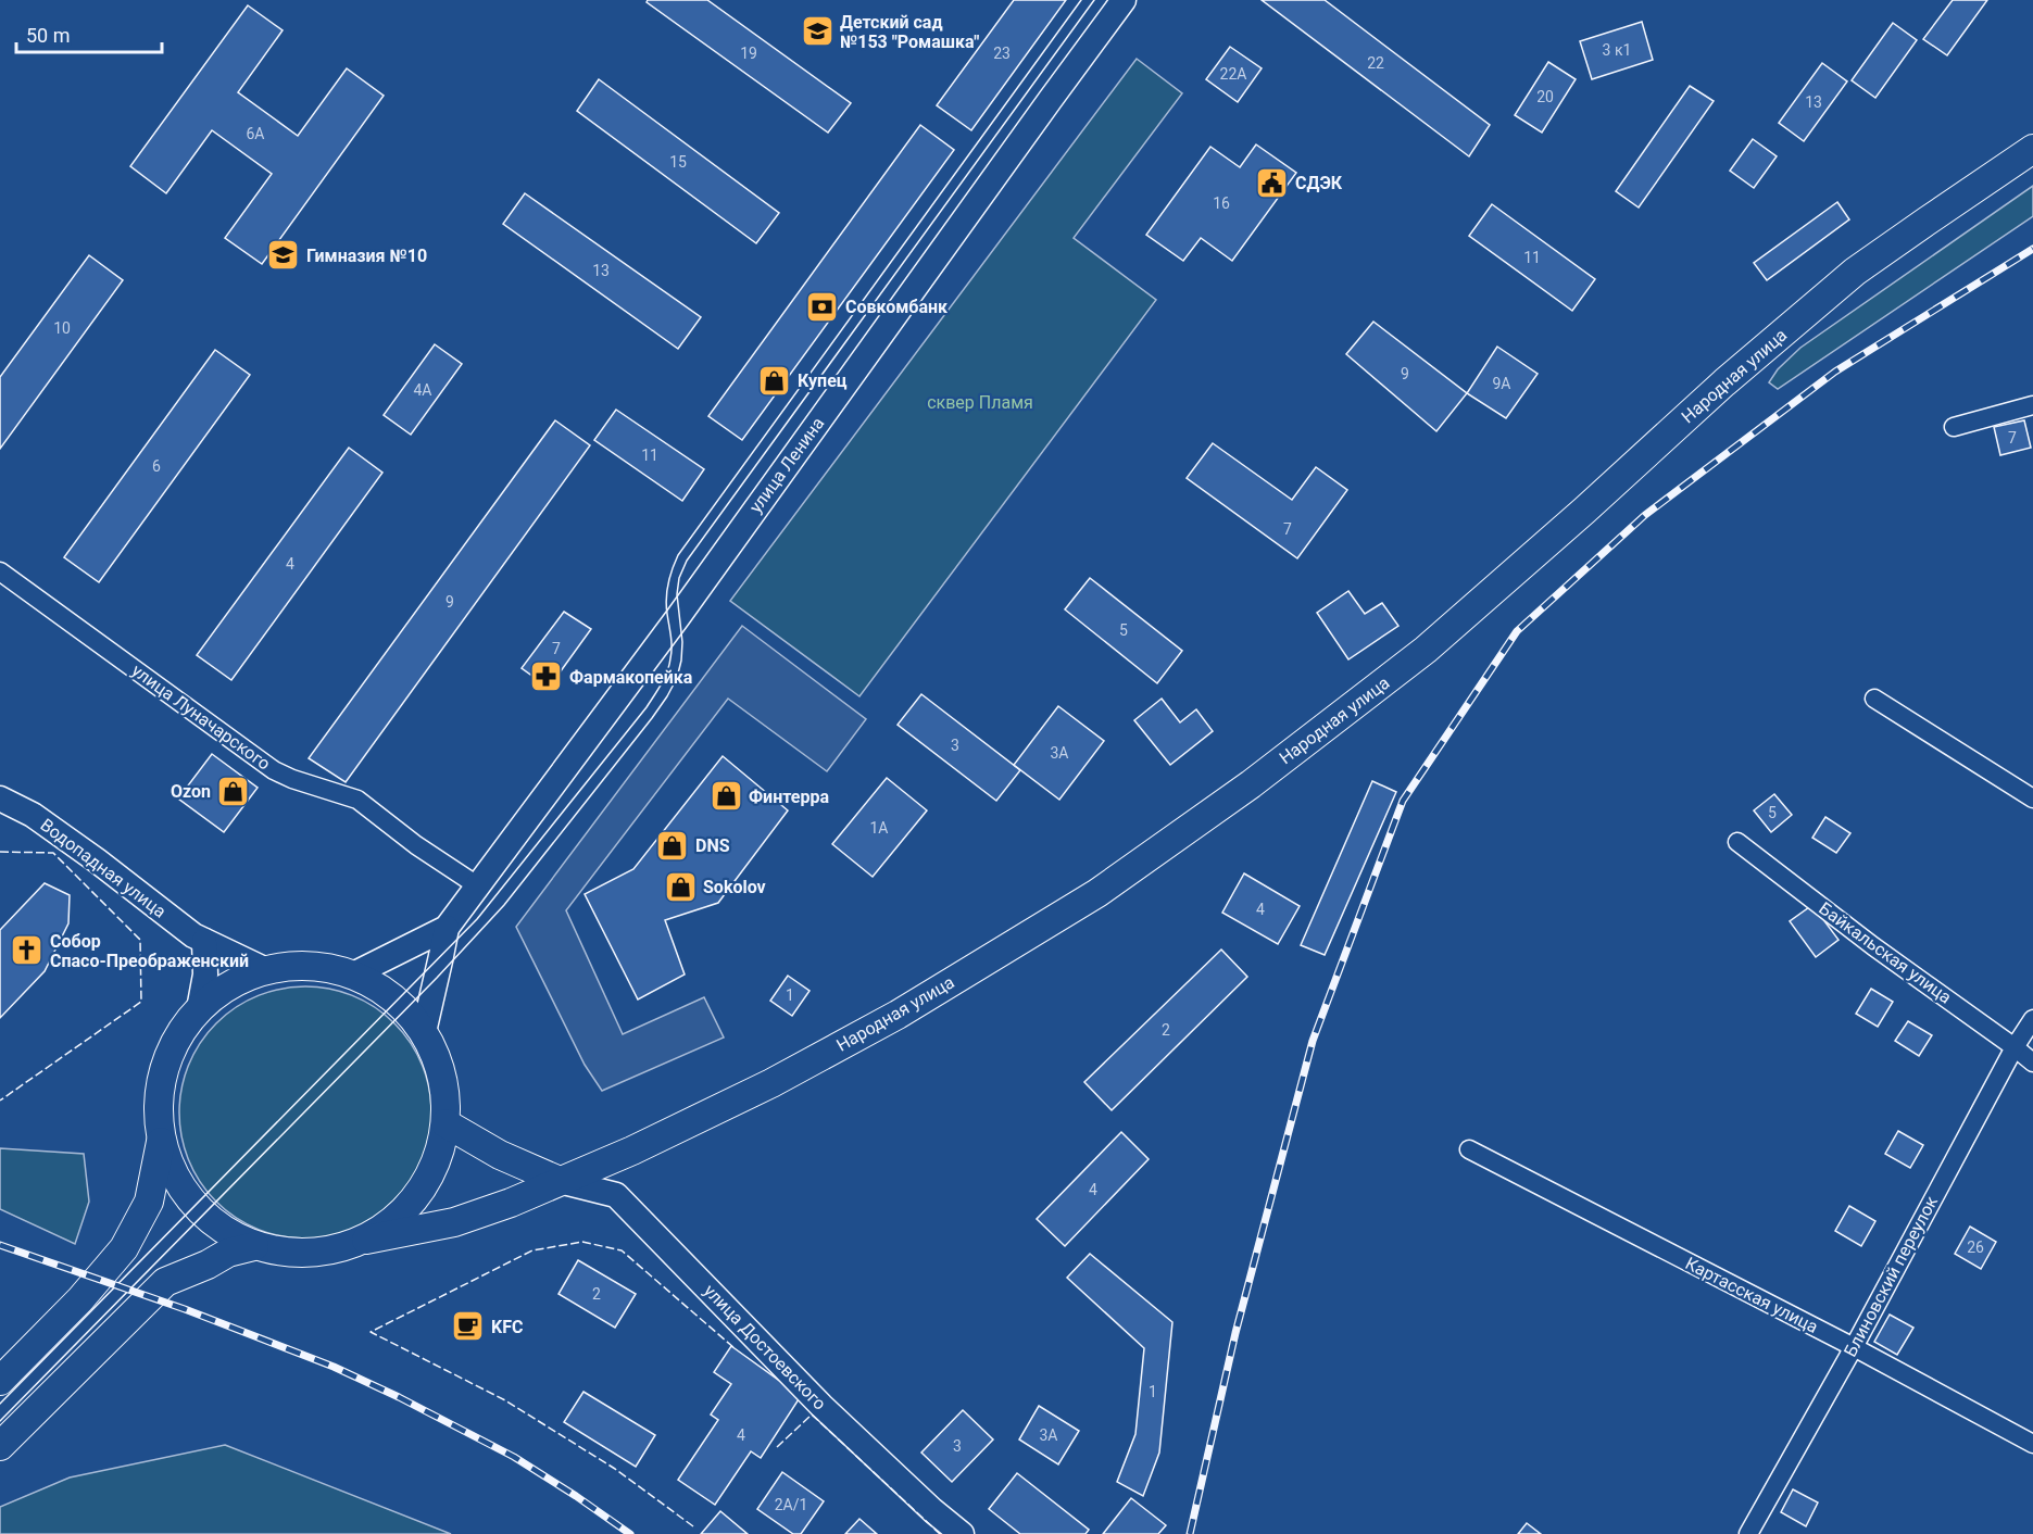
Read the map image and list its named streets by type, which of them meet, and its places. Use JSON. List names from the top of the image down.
{
  "streets": {
    "main road": [
      "Народная улица",
      "улица Ленина",
      "Водопадная улица",
      "улица Достоевского"
    ],
    "street": [
      "улица Луначарского",
      "Байкальская улица",
      "Блиновский переулок",
      "Картасская улица"
    ]
  },
  "crossings": [
    ["Народная улица", "улица Достоевского"],
    ["улица Ленина", "улица Луначарского"],
    ["Байкальская улица", "Блиновский переулок"],
    ["Блиновский переулок", "Картасская улица"]
  ],
  "parks": ["сквер Пламя"],
  "places": {
    "school or university": ["Детский сад №153 \"Ромашка\"", "Гимназия №10"],
    "public building": ["СДЭК"],
    "bank": ["Совкомбанк"],
    "shop": [
      "Купец",
      "Ozon",
      "Финтерра",
      "DNS",
      "Sokolov"
    ],
    "pharmacy": ["Фармакопейка"],
    "church": ["Собор Спасо-Преображенский"],
    "cafe": ["KFC"]
  },
  "house_numbers": [
    "3 к1",
    "19",
    "23",
    "22",
    "22А",
    "20",
    "13",
    "6А",
    "15",
    "16",
    "11",
    "13",
    "10",
    "9",
    "9А",
    "4А",
    "7",
    "11",
    "6",
    "7",
    "4",
    "9",
    "5",
    "7",
    "3",
    "3А",
    "5",
    "1А",
    "4",
    "1",
    "2",
    "4",
    "26",
    "2",
    "1",
    "4",
    "3А",
    "3",
    "2А/1"
  ],
  "scale_bar": "50 m"
}
